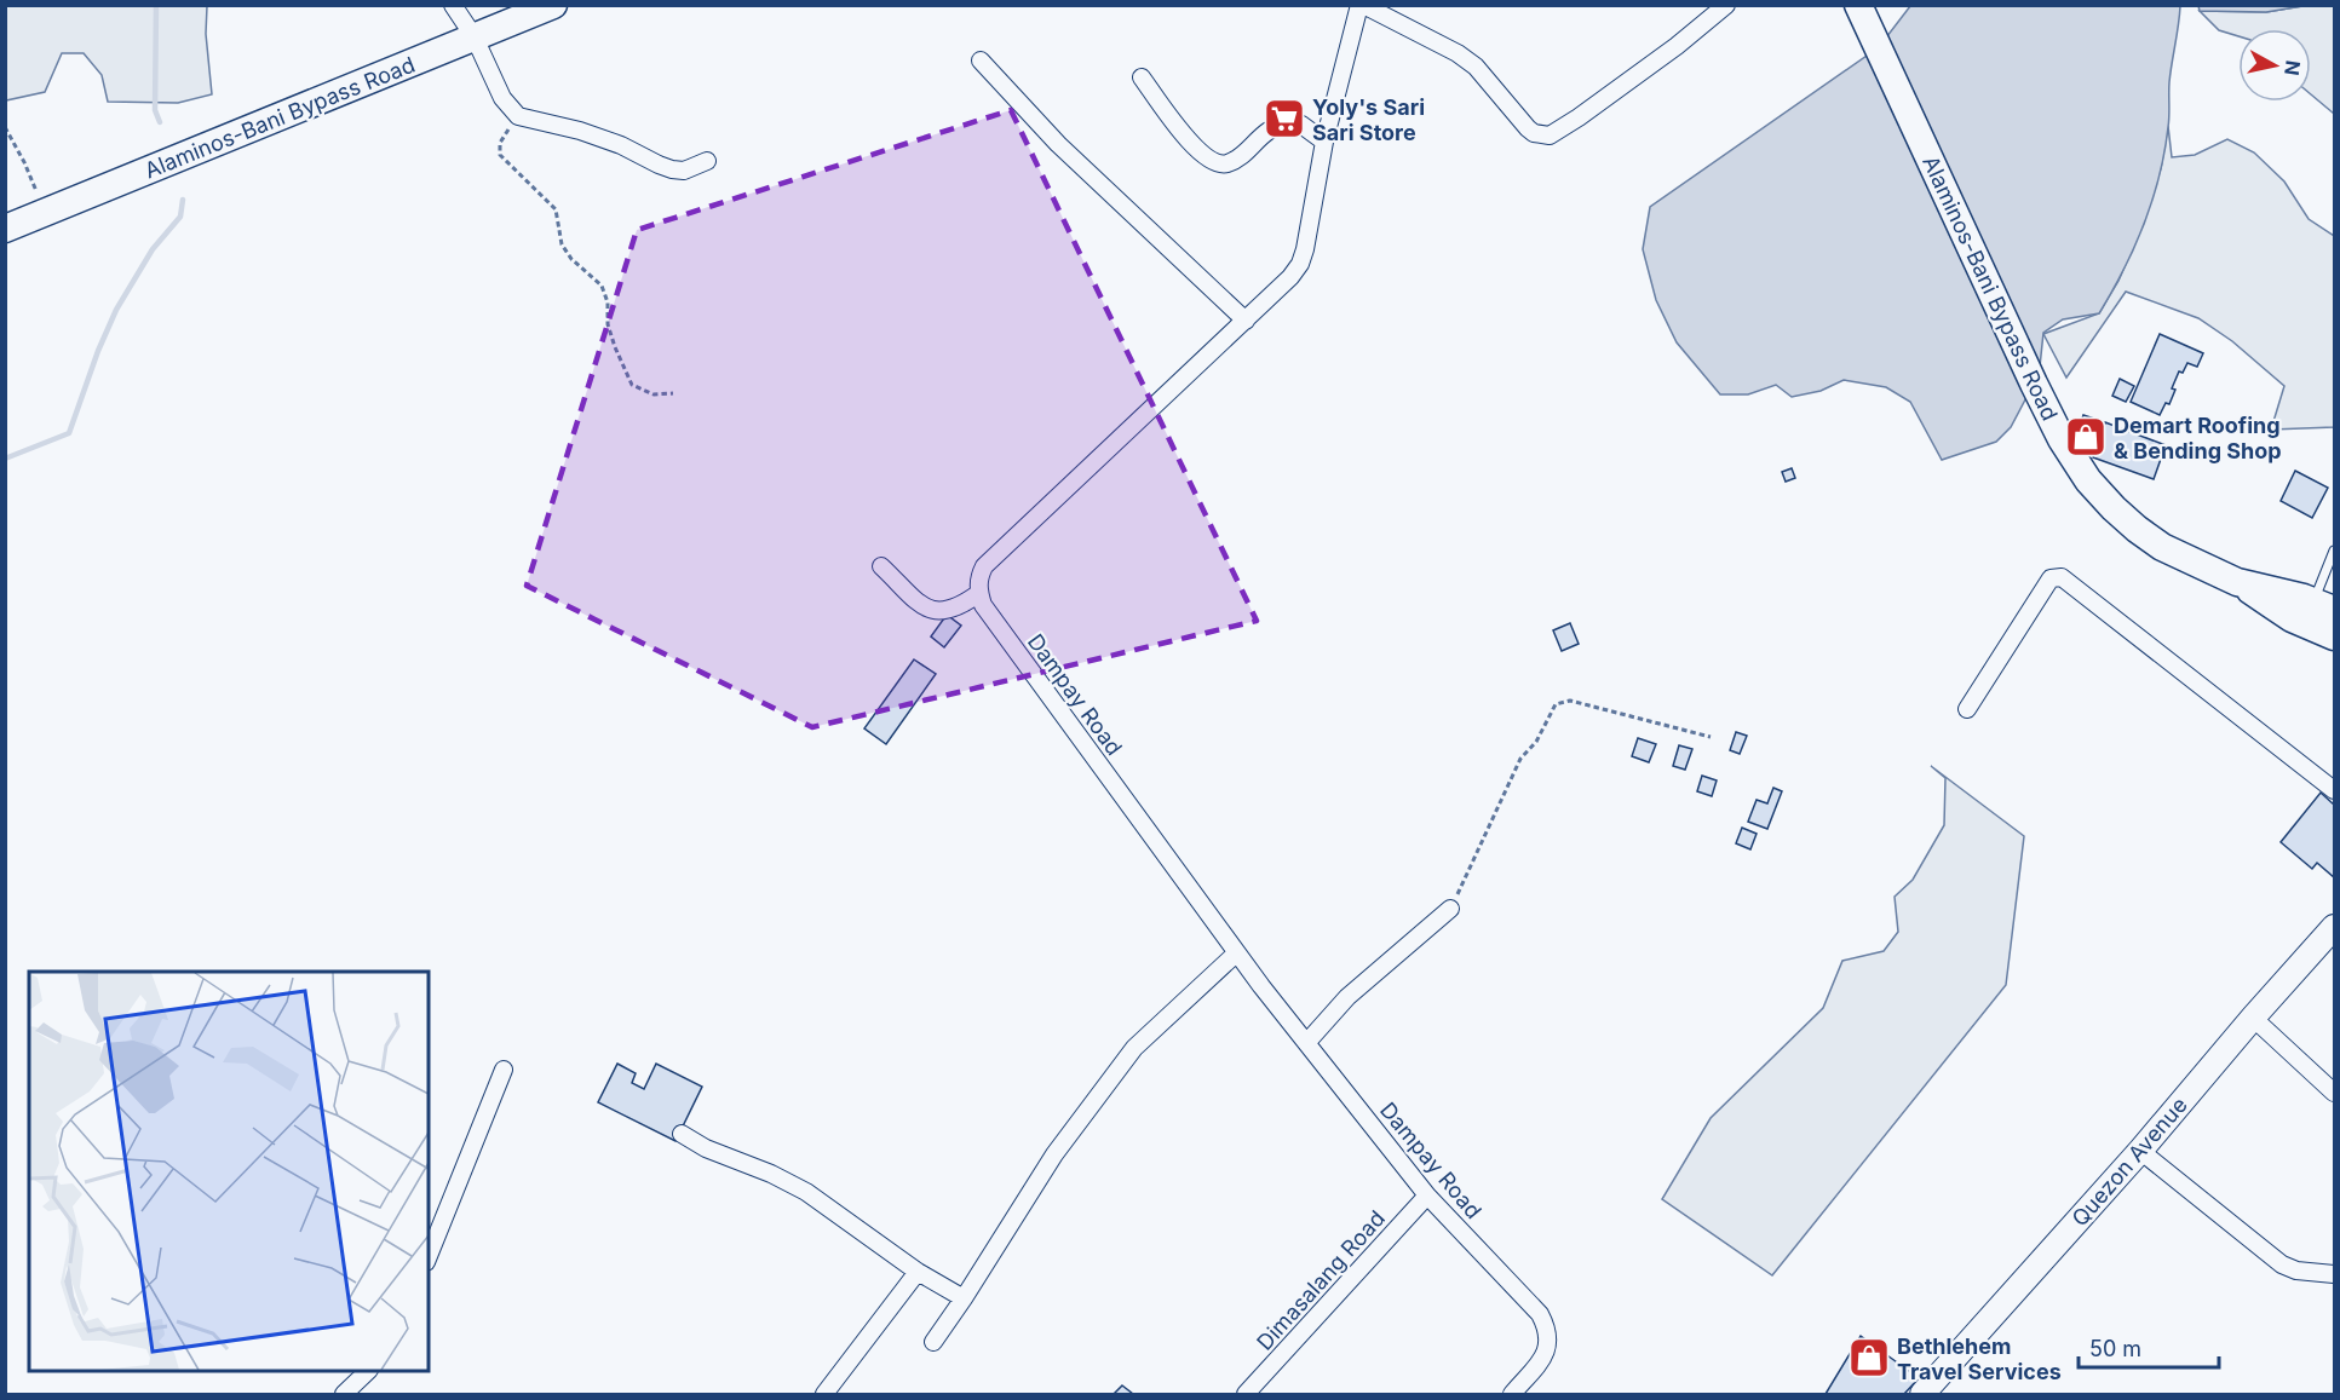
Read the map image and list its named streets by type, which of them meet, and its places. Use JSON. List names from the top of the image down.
{
  "streets": {
    "main road": ["Alaminos-Bani Bypass Road", "Quezon Avenue"],
    "street": ["Dampay Road", "Dimasalang Road"]
  },
  "crossings": [
    ["Dampay Road", "Dimasalang Road"]
  ],
  "places": {
    "supermarket": ["Yoly's Sari Sari Store"],
    "shop": ["Demart Roofing & Bending Shop", "Bethlehem Travel Services"]
  },
  "scale_bar": "50 m",
  "north": "right"
}
